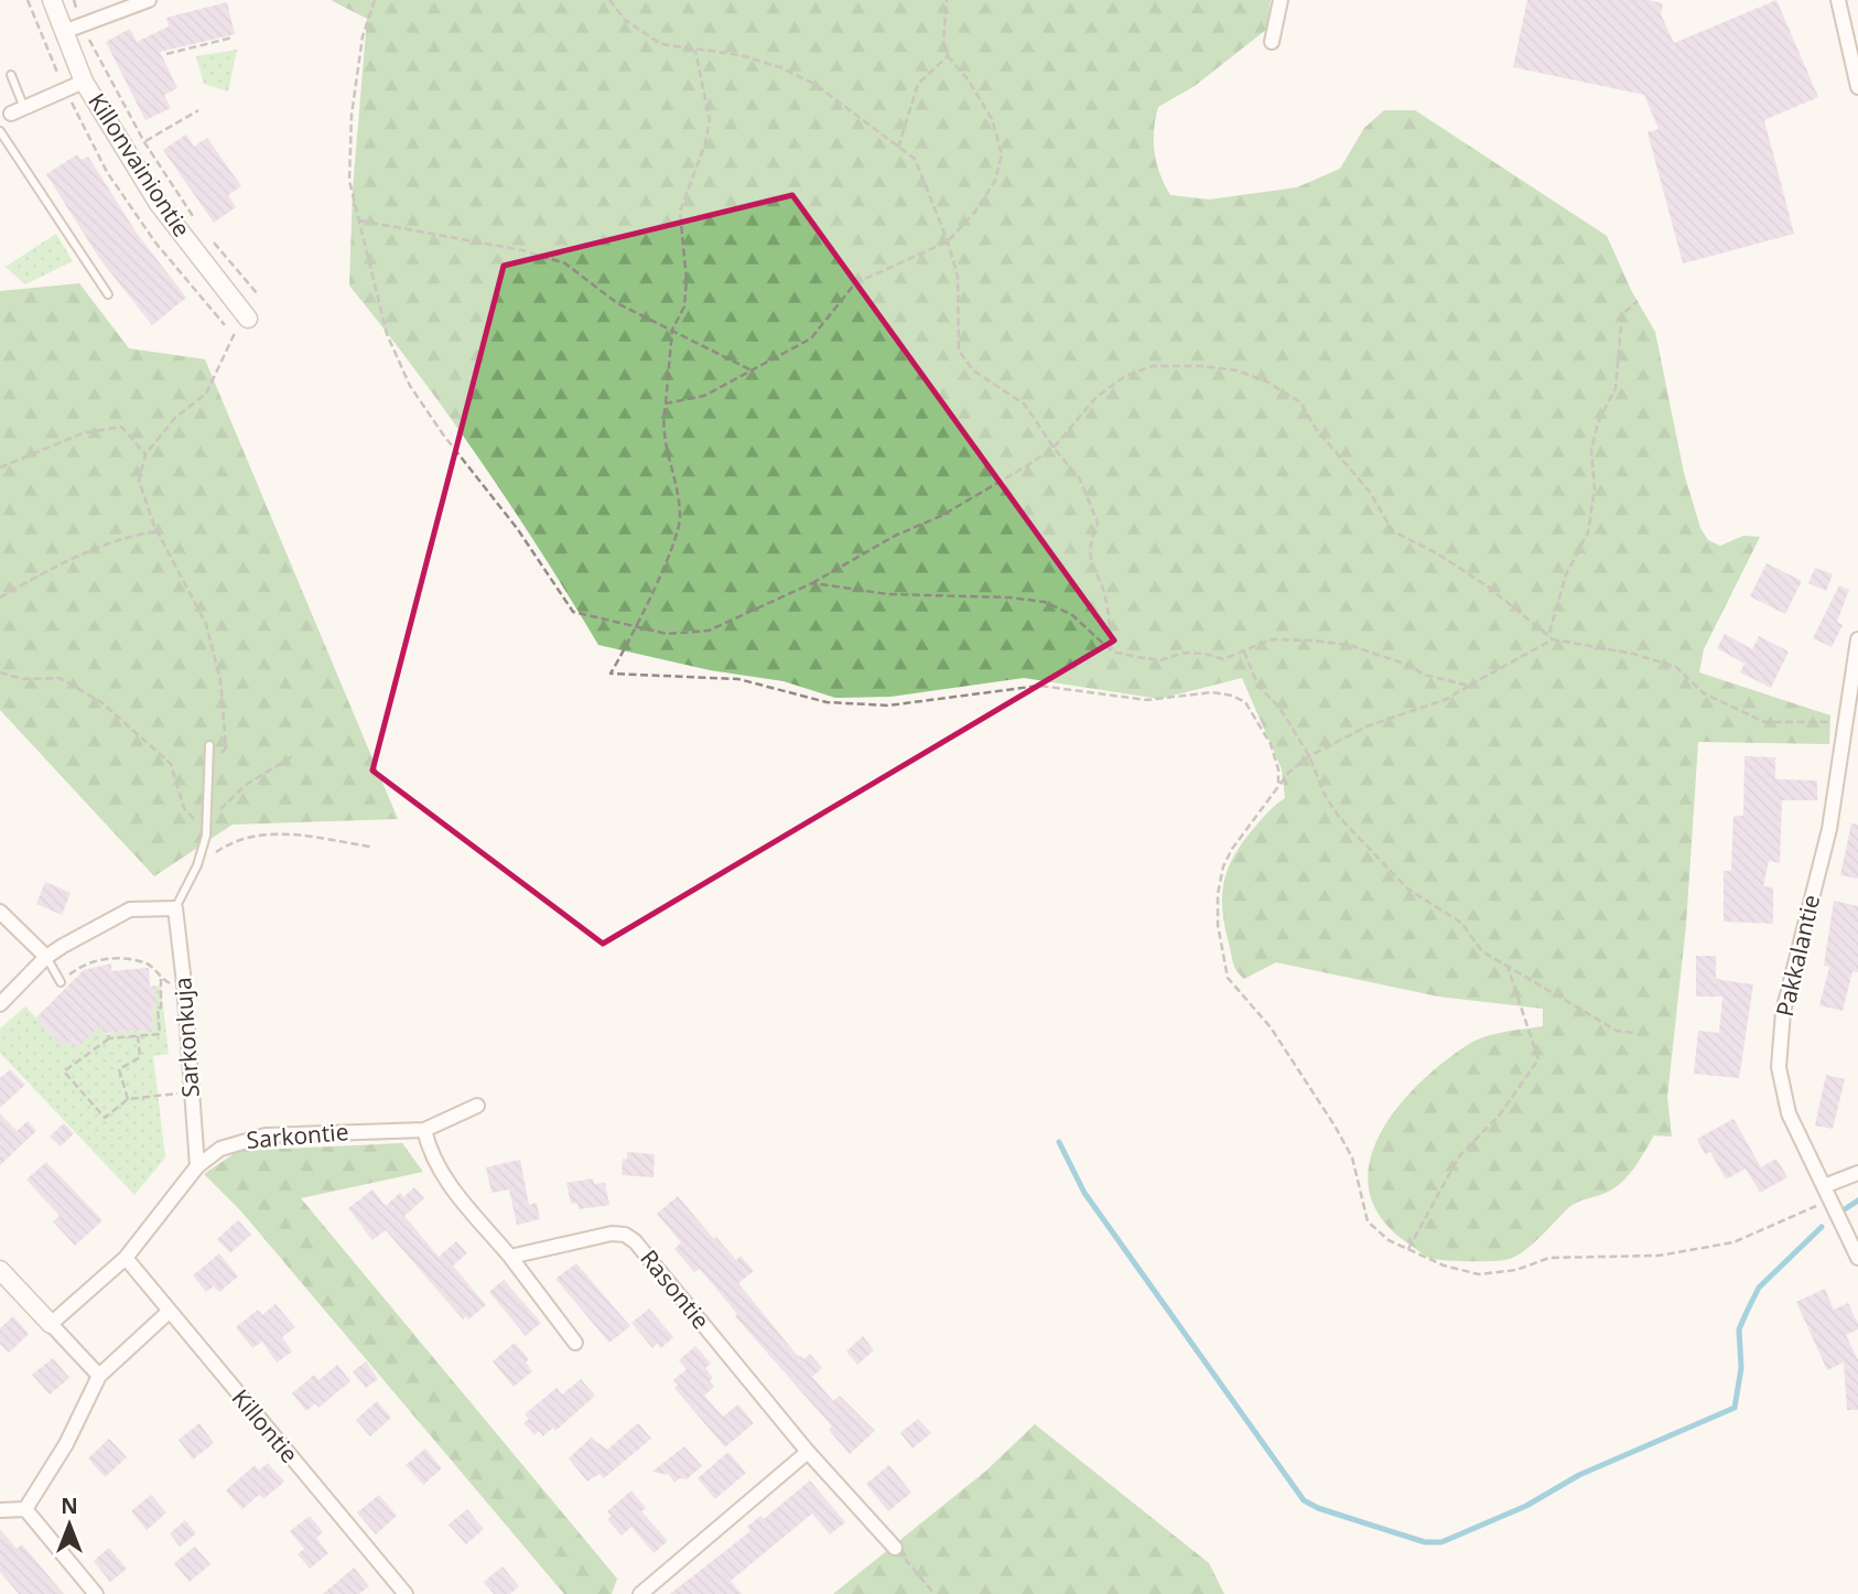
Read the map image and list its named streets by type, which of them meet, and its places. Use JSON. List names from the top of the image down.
{
  "streets": {
    "street": [
      "Killonvainiontie",
      "Pakkalantie",
      "Sarkonkuja",
      "Sarkontie",
      "Rasontie",
      "Killontie"
    ]
  },
  "crossings": [
    ["Sarkonkuja", "Sarkontie"],
    ["Sarkontie", "Killontie"]
  ],
  "north": "top"
}
